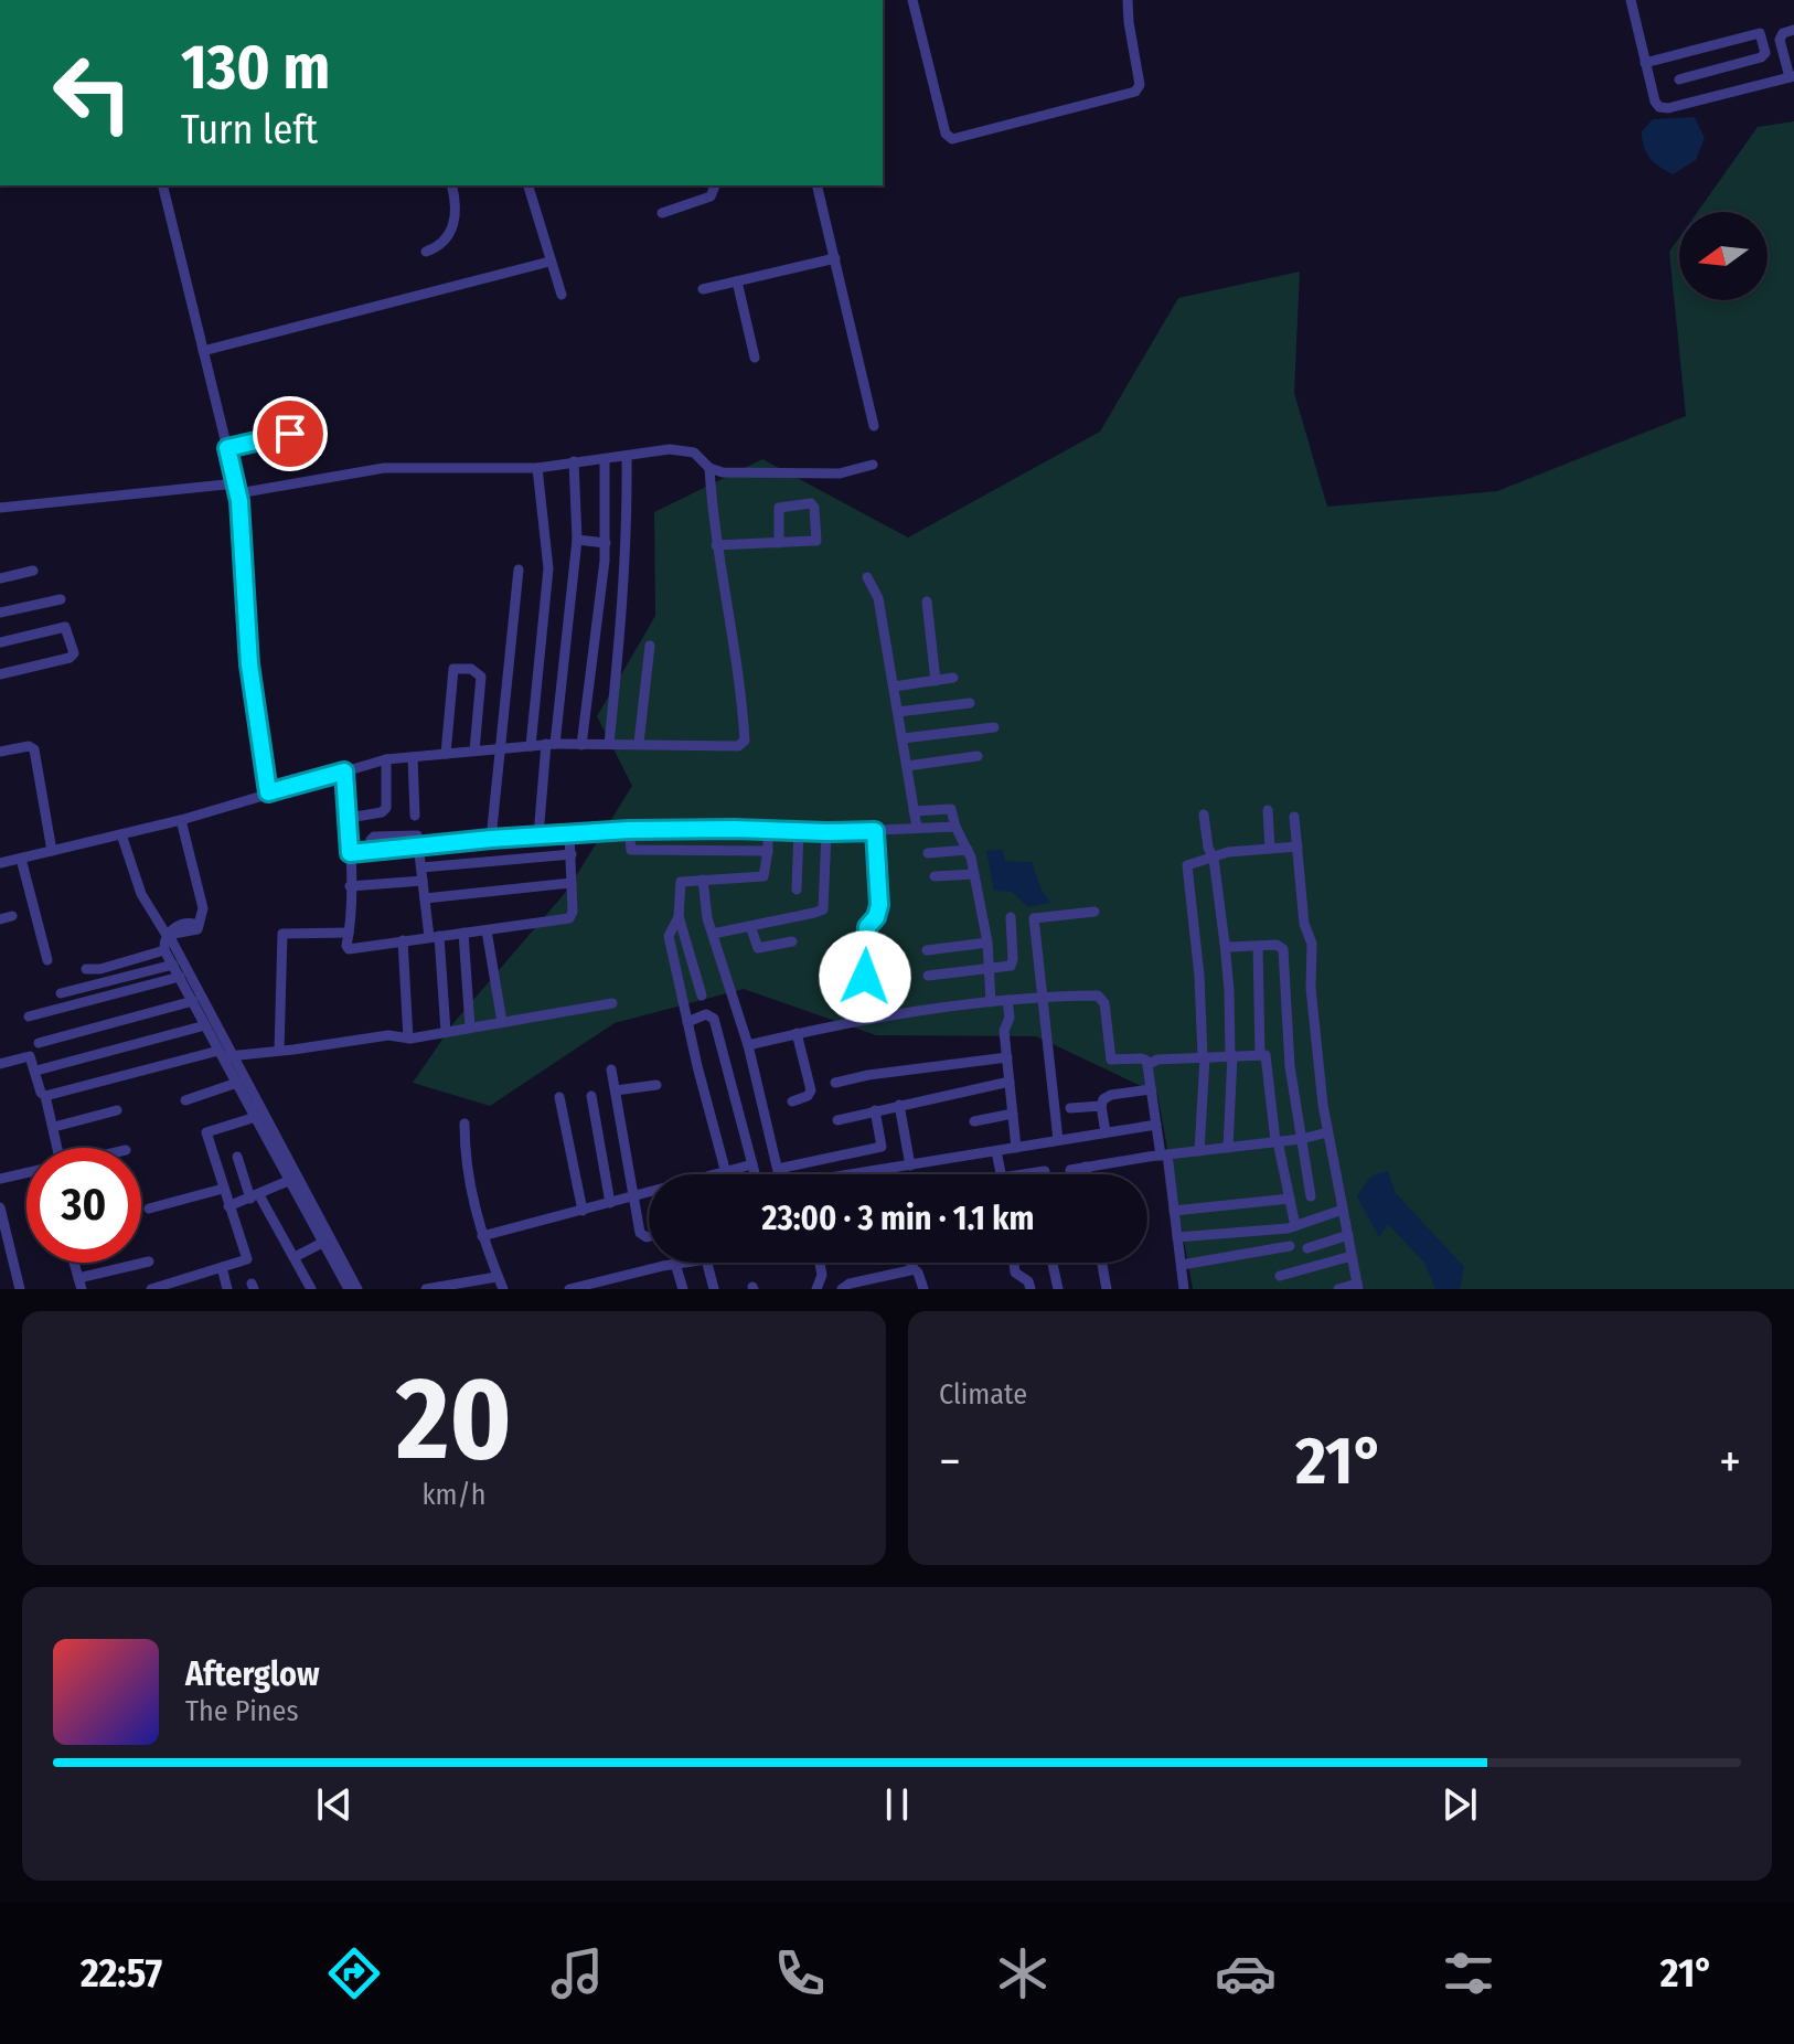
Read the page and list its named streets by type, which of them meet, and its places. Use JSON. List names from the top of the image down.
{
  "north": "left",
  "page": {
    "turn": ["130 m", "Turn left"],
    "limit": "30",
    "trip": "23:00 · 3 min · 1.1 km",
    "tile": [
      ["20", "km/h"],
      "Climate"
    ],
    "heat": ["−", "21°", "+"],
    "song": ["Afterglow", "The Pines"],
    "tabs": ["22:57", "21°"]
  }
}
